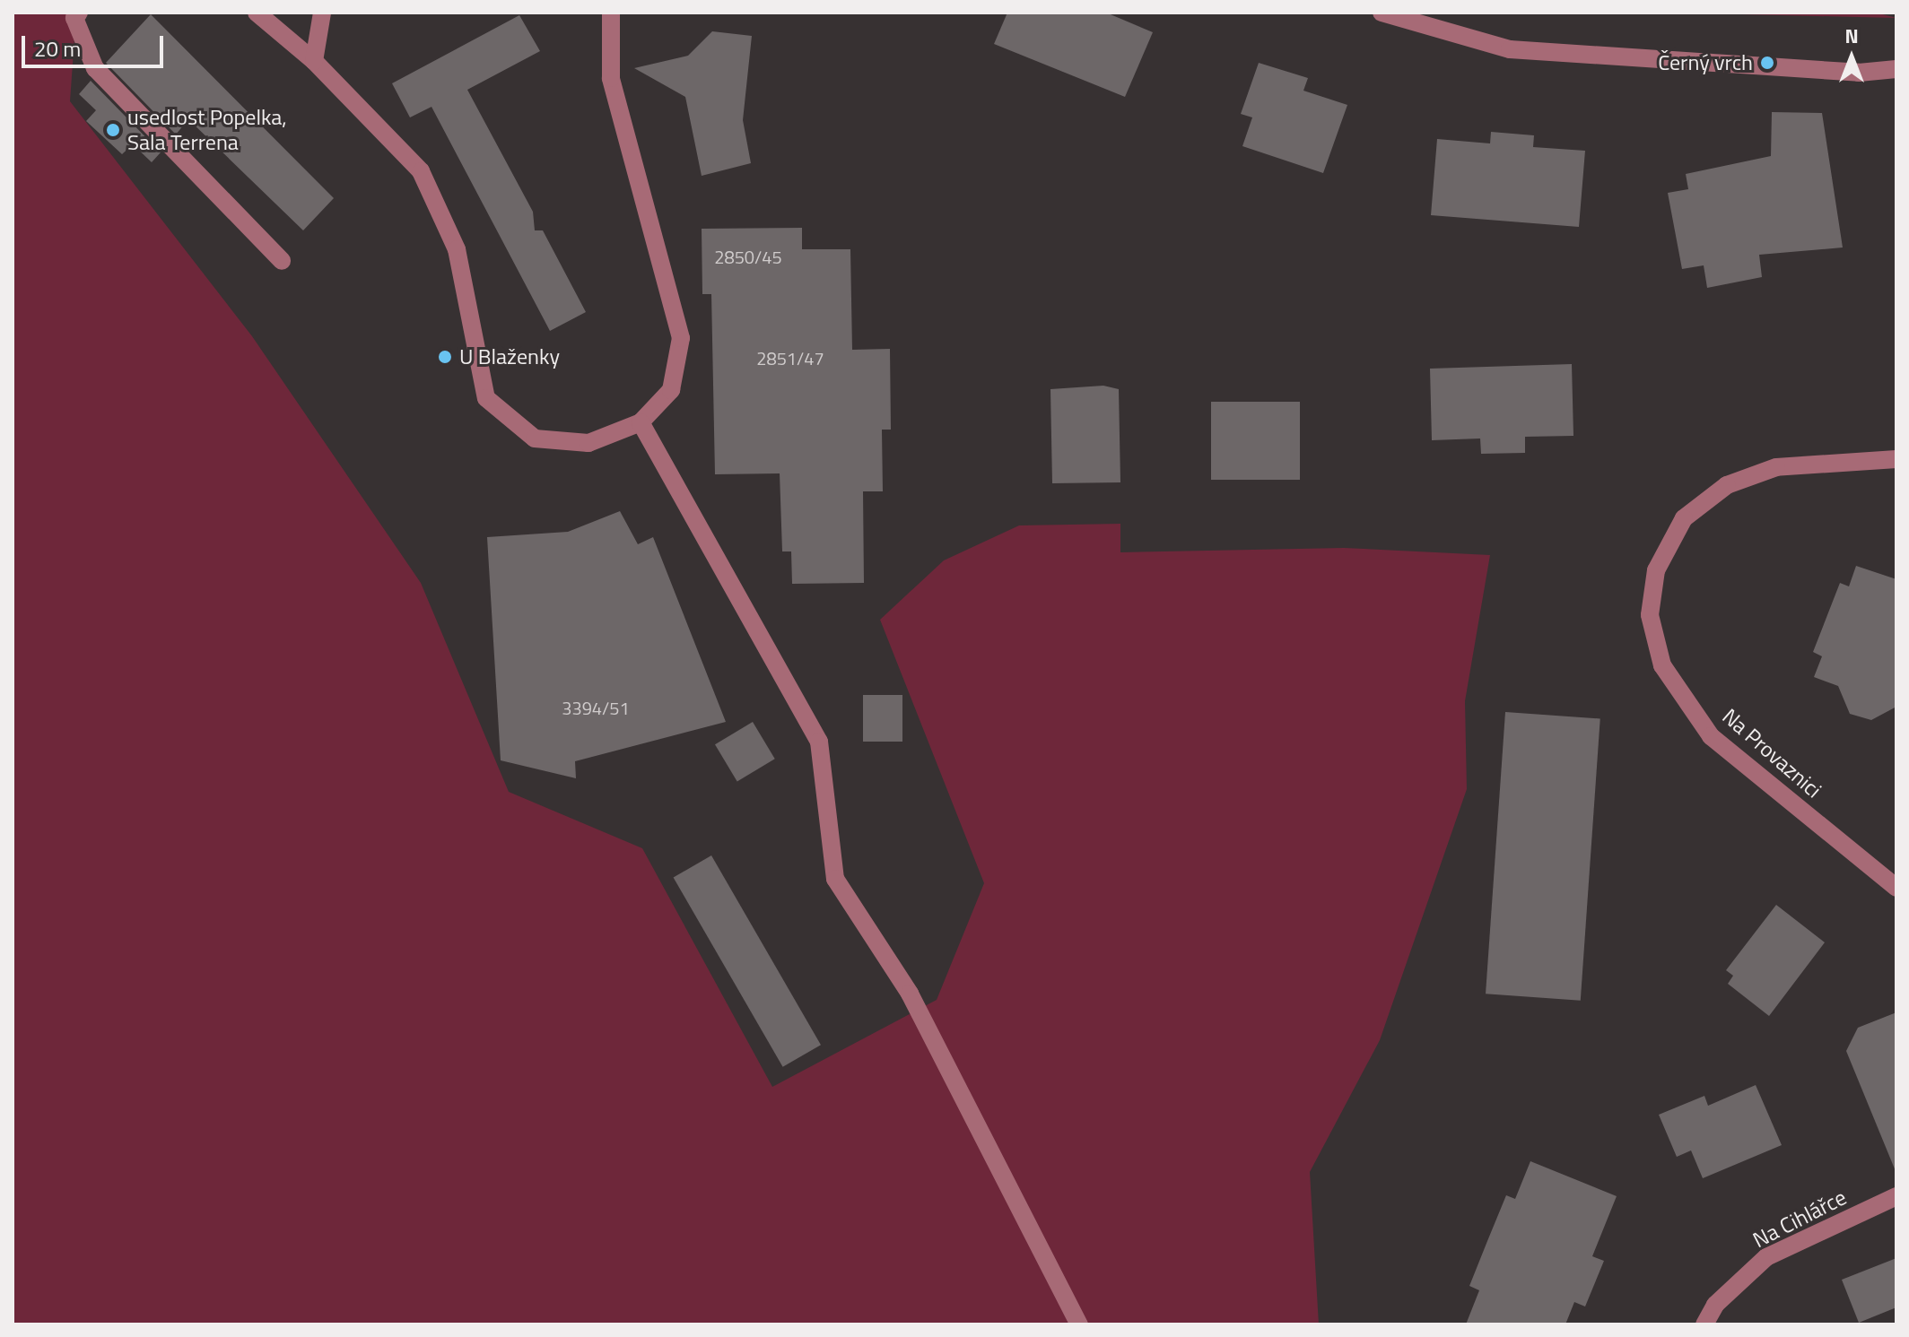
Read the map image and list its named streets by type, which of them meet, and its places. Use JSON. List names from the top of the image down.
{
  "streets": {
    "street": ["Na Provaznici", "Na Cihlářce"]
  },
  "places": ["Černý vrch", "usedlost Popelka, Sala Terrena", "U Blaženky"],
  "house_numbers": ["2850/45", "2851/47", "3394/51"],
  "scale_bar": "20 m",
  "north": "top"
}
